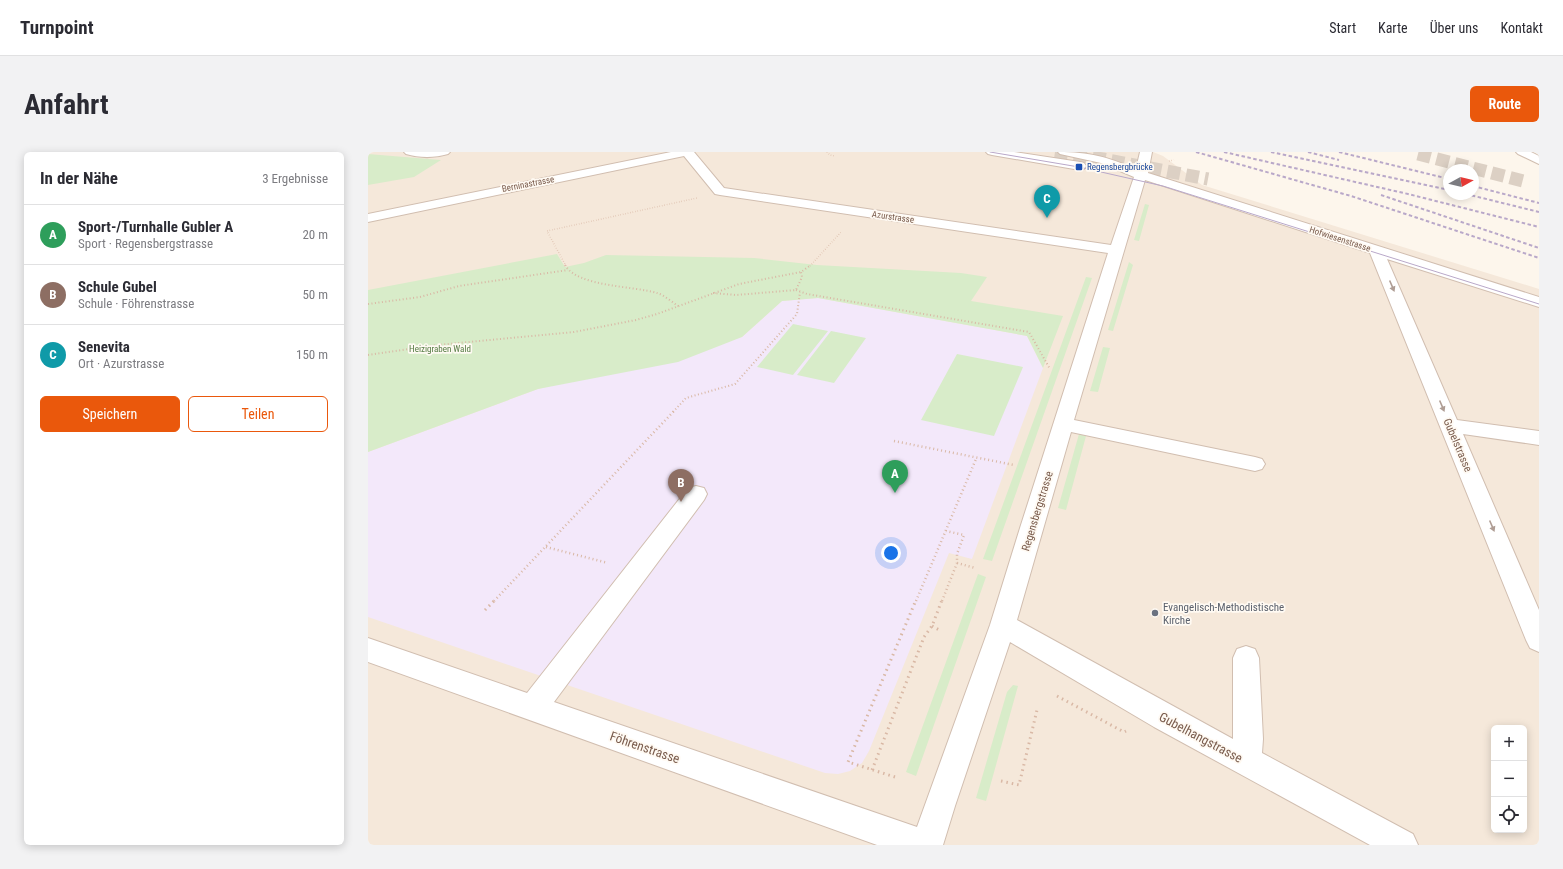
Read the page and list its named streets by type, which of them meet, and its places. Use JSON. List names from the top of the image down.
{
  "streets": {
    "street": [
      "Berninastrasse",
      "Azurstrasse",
      "Hofwiesenstrasse",
      "Gubelstrasse",
      "Regensbergstrasse",
      "Gubelhangstrasse",
      "Föhrenstrasse"
    ]
  },
  "crossings": [
    ["Berninastrasse", "Azurstrasse"],
    ["Azurstrasse", "Regensbergstrasse"],
    ["Hofwiesenstrasse", "Gubelstrasse"],
    ["Hofwiesenstrasse", "Regensbergstrasse"],
    ["Regensbergstrasse", "Gubelhangstrasse"]
  ],
  "one_way": ["Gubelstrasse"],
  "parks": ["Heizigraben Wald"],
  "places": {
    "transit": ["Regensbergbrücke"],
    "other": ["Evangelisch-Methodistische Kirche"]
  },
  "north": "right",
  "page": {
    "header": "Turnpoint",
    "nav": [
      "Start",
      "Karte",
      "Über uns",
      "Kontakt"
    ],
    "buttons": [
      "Route",
      ["Speichern", "Teilen"]
    ],
    "title": "Anfahrt",
    "heading": ["In der Nähe", "3 Ergebnisse"],
    "pins": ["C", "A", "B"],
    "list": [
      {
        "mark": "A",
        "name": "Sport-/Turnhalle Gubler A",
        "note": "Sport · Regensbergstrasse",
        "value": "20 m"
      },
      {
        "mark": "B",
        "name": "Schule Gubel",
        "note": "Schule · Föhrenstrasse",
        "value": "50 m"
      },
      {
        "mark": "C",
        "name": "Senevita",
        "note": "Ort · Azurstrasse",
        "value": "150 m"
      }
    ],
    "map_buttons": ["+", "−"]
  }
}
